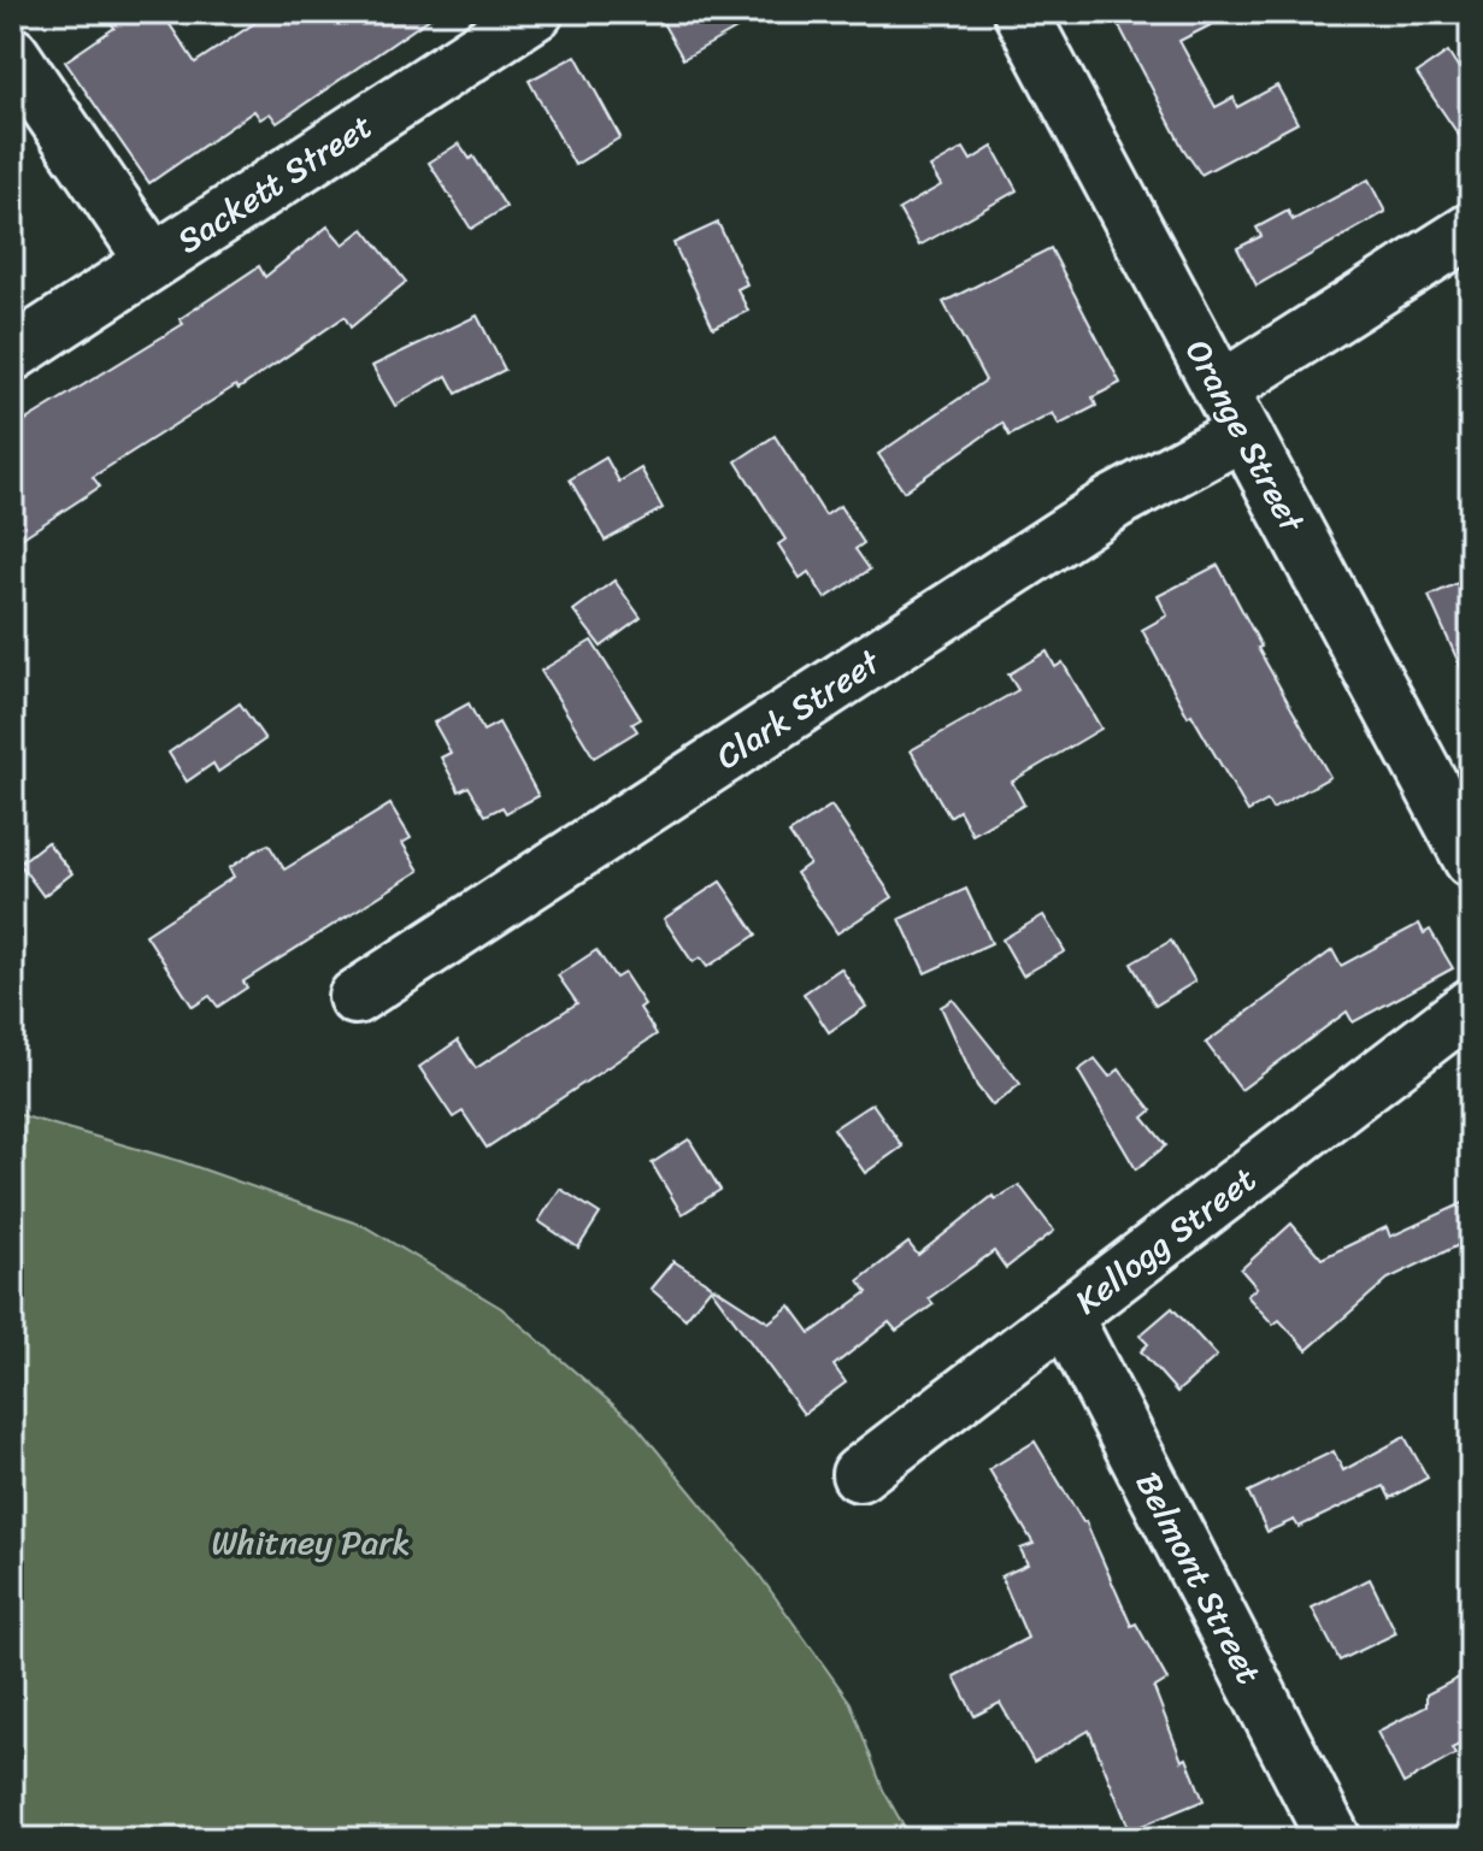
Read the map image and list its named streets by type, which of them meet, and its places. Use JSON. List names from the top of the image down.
{
  "streets": {
    "street": [
      "Sackett Street",
      "Orange Street",
      "Clark Street",
      "Kellogg Street",
      "Belmont Street"
    ]
  },
  "crossings": [
    ["Orange Street", "Clark Street"],
    ["Kellogg Street", "Belmont Street"]
  ],
  "parks": ["Whitney Park"]
}
